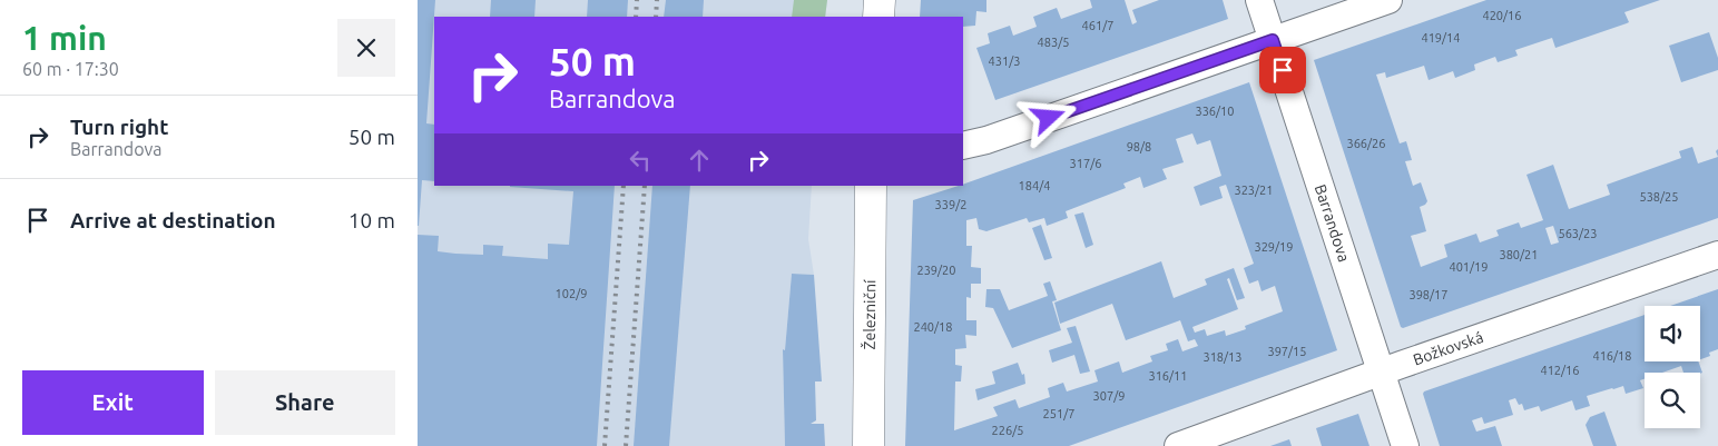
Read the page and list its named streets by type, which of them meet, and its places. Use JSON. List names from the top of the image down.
{
  "streets": {
    "main road": ["Železniční"],
    "street": ["Barrandova", "Božkovská"]
  },
  "crossings": [
    ["Barrandova", "Božkovská"]
  ],
  "house_numbers": [
    "420/16",
    "461/7",
    "419/14",
    "483/5",
    "431/3",
    "336/10",
    "366/26",
    "98/8",
    "317/6",
    "184/4",
    "323/21",
    "538/25",
    "339/2",
    "563/23",
    "329/19",
    "380/21",
    "401/19",
    "239/20",
    "102/9",
    "398/17",
    "240/18",
    "397/15",
    "416/18",
    "318/13",
    "412/16",
    "316/11",
    "307/9",
    "251/7",
    "226/5"
  ],
  "page": {
    "heading": ["1 min", "60 m · 17:30"],
    "turn": ["50 m", "Barrandova"],
    "list": [
      {
        "name": "Turn right",
        "note": "Barrandova",
        "value": "50 m"
      },
      {
        "name": "Arrive at destination",
        "value": "10 m"
      }
    ],
    "buttons": ["Exit", "Share"]
  }
}
